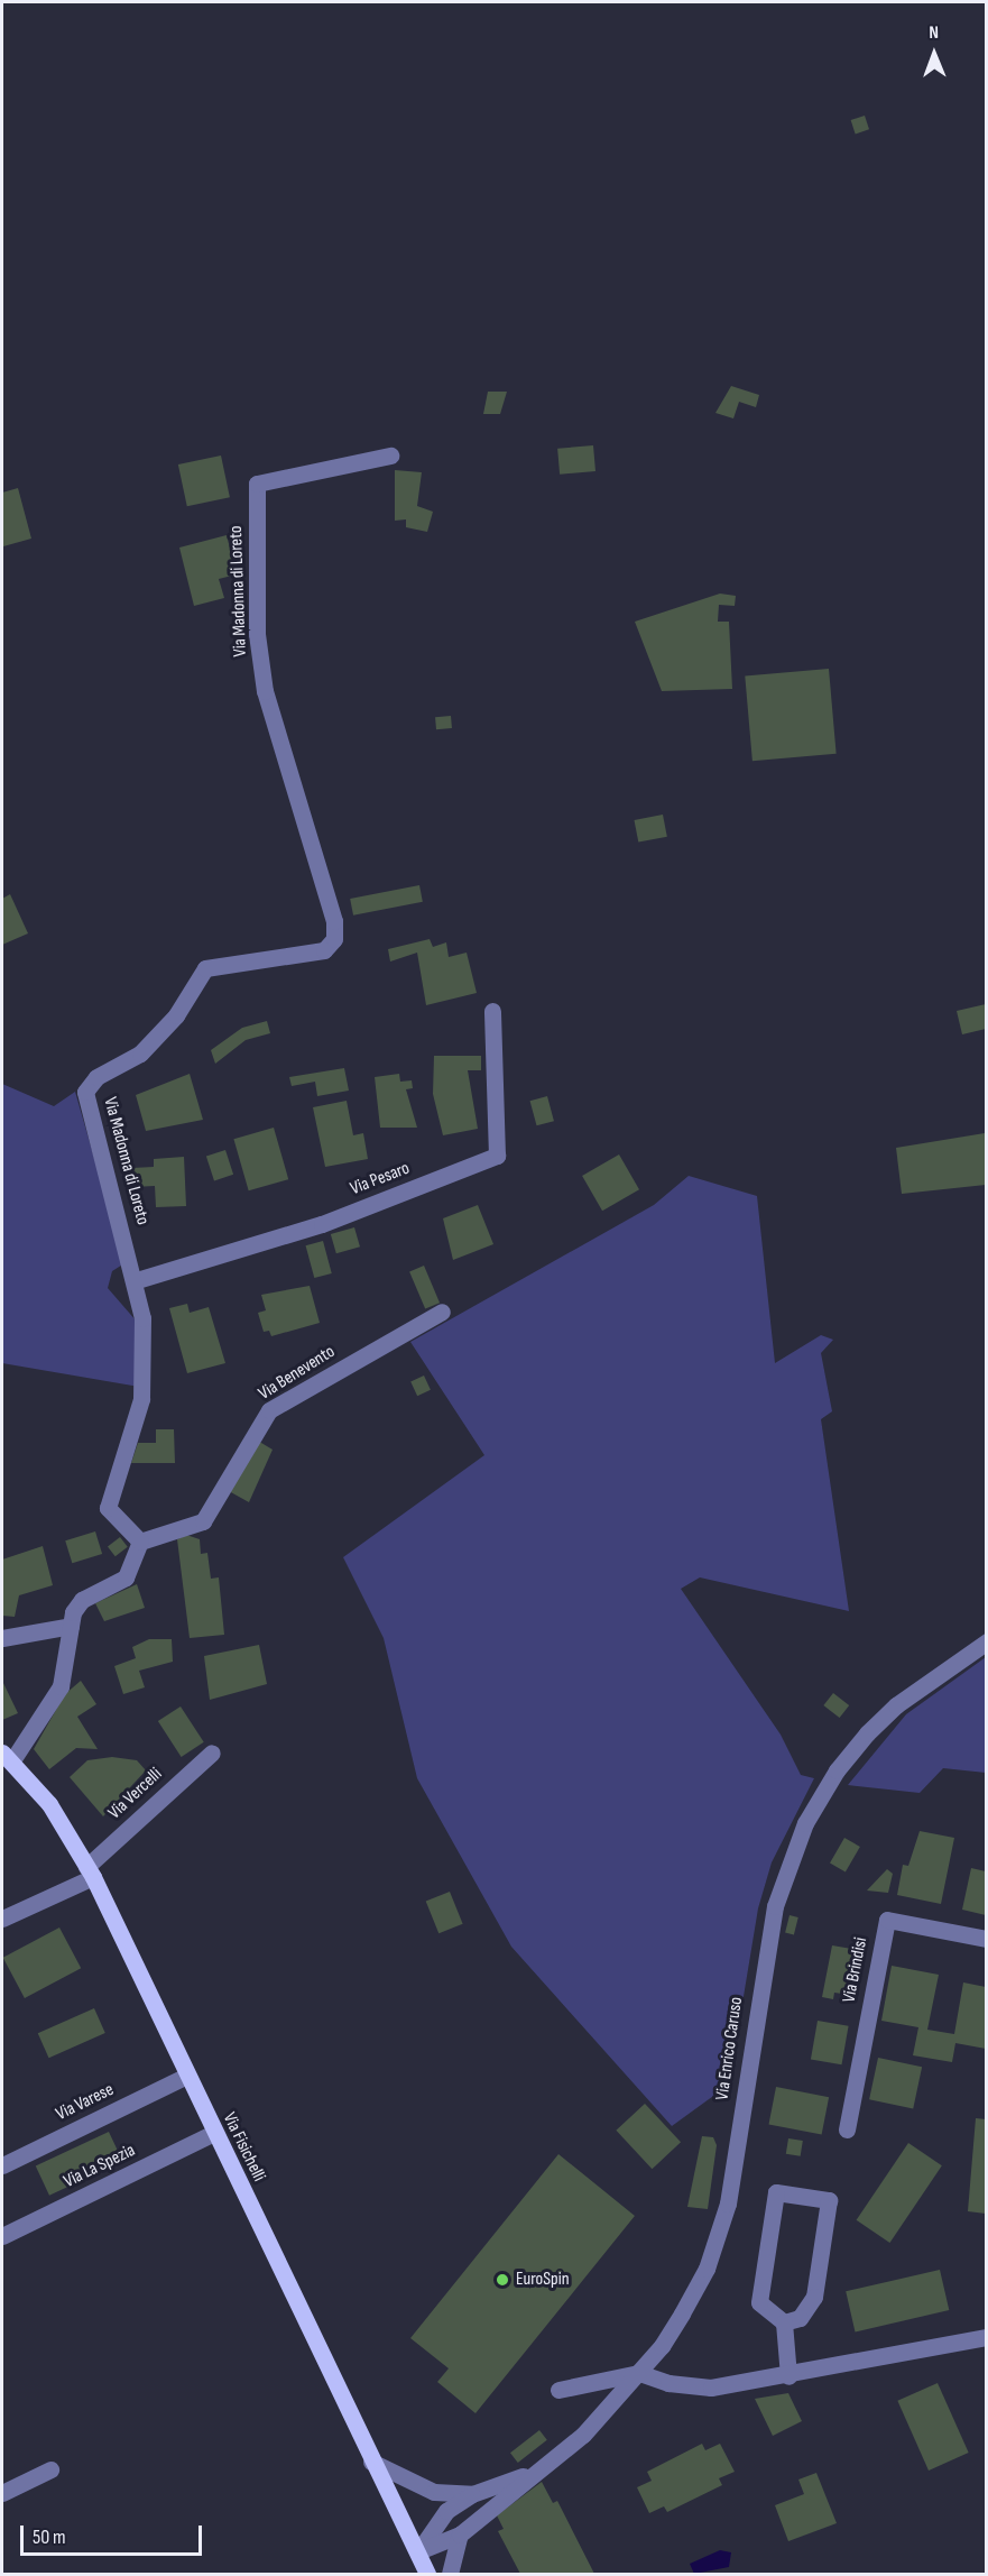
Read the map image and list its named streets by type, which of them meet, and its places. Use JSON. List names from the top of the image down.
{
  "streets": {
    "main road": ["Via Fisichelli"],
    "street": [
      "Via Madonna di Loreto",
      "Via Pesaro",
      "Via Benevento",
      "Via Vercelli",
      "Via Brindisi",
      "Via Enrico Caruso",
      "Via Varese",
      "Via La Spezia"
    ]
  },
  "crossings": [
    ["Via Madonna di Loreto", "Via Pesaro"],
    ["Via Madonna di Loreto", "Via Benevento"],
    ["Via Vercelli", "Via Fisichelli"],
    ["Via Varese", "Via Fisichelli"],
    ["Via Fisichelli", "Via La Spezia"]
  ],
  "places": ["EuroSpin"],
  "scale_bar": "50 m",
  "north": "top"
}
